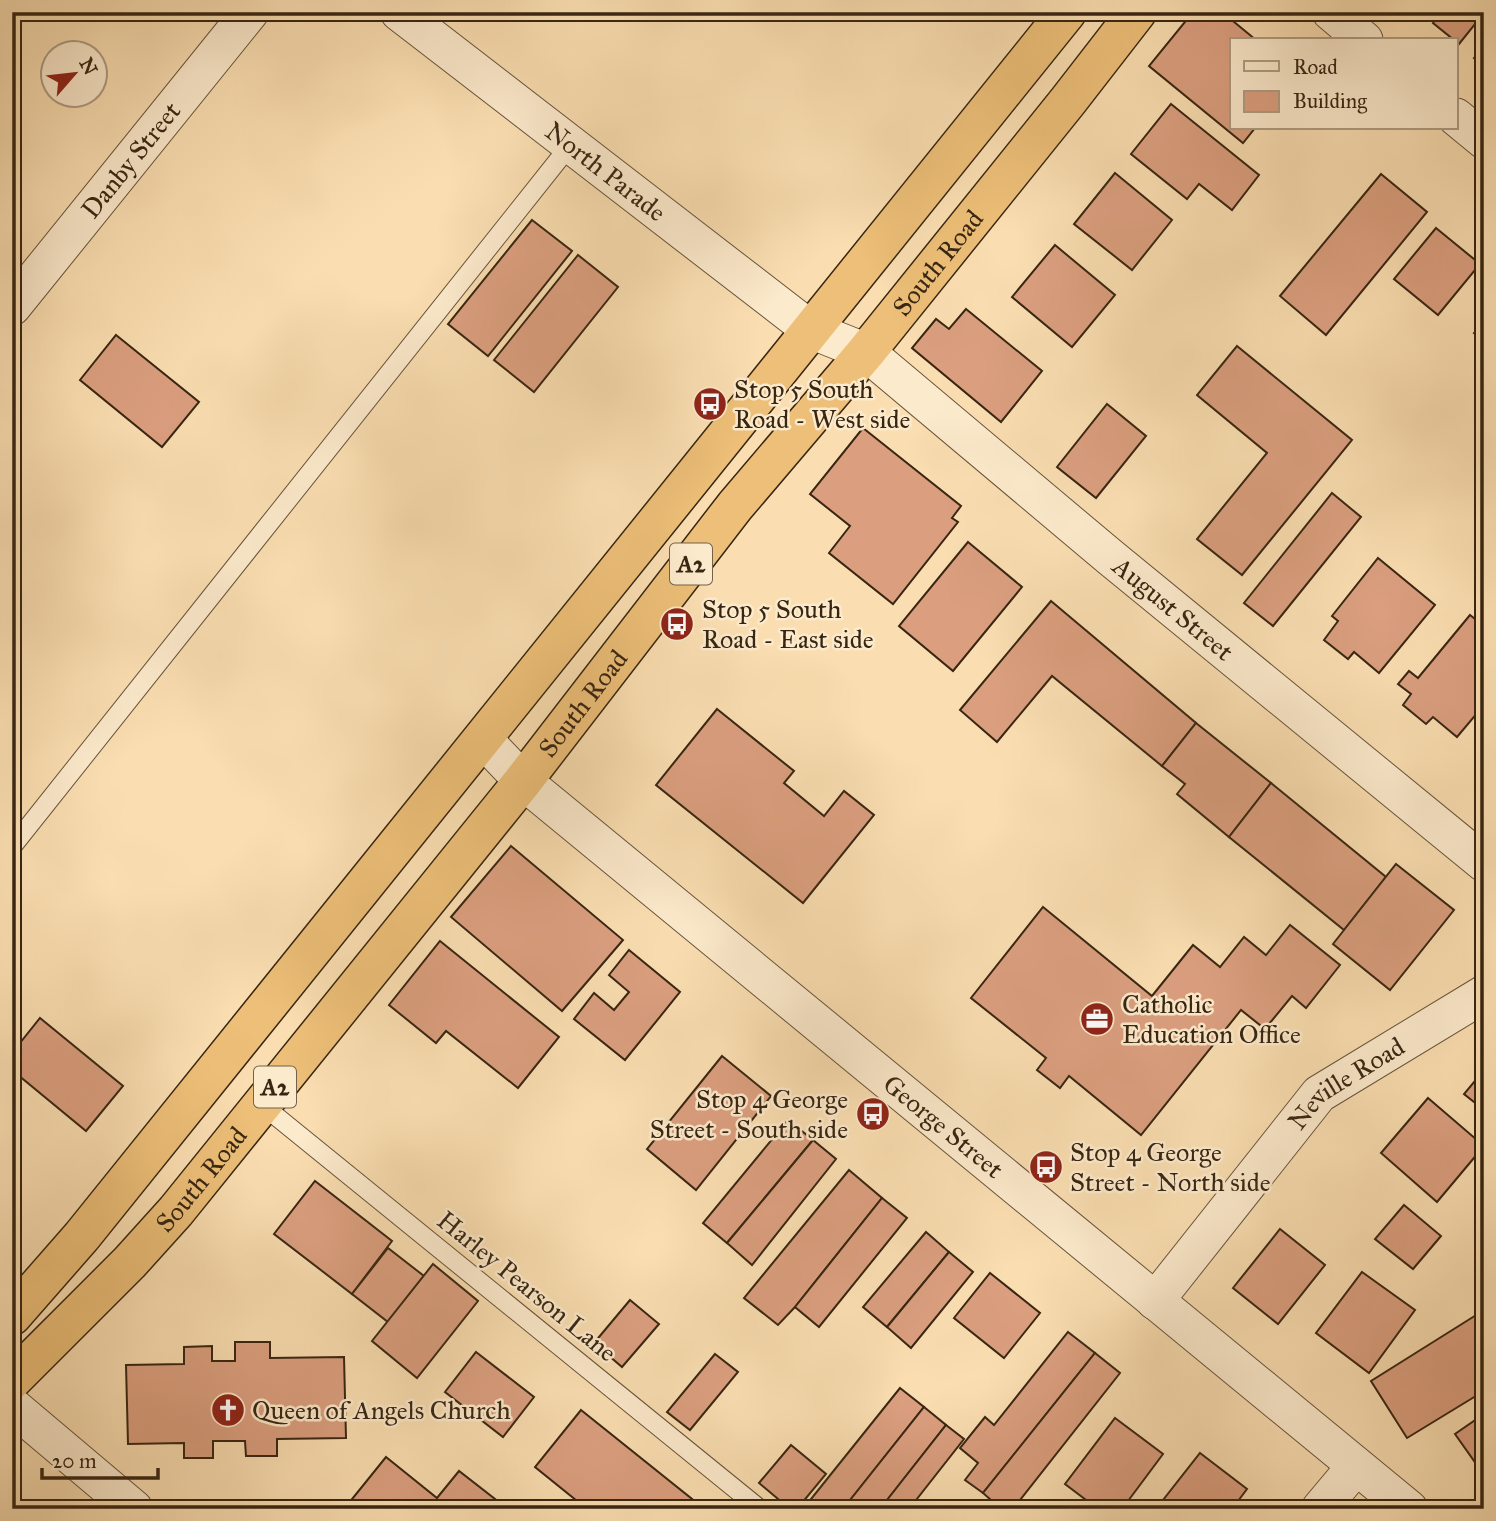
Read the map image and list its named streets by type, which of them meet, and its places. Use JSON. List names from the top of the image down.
{
  "streets": {
    "highway": ["South Road", "A2"],
    "street": [
      "Danby Street",
      "North Parade",
      "August Street",
      "Neville Road",
      "George Street"
    ],
    "lane": ["Harley Pearson Lane"]
  },
  "crossings": [
    ["North Parade", "South Road"],
    ["North Parade", "August Street"],
    ["South Road", "August Street"],
    ["South Road", "George Street"],
    ["South Road", "Harley Pearson Lane"],
    ["Neville Road", "George Street"]
  ],
  "places": {
    "bus stop": [
      "Stop 5 South Road - West side",
      "Stop 5 South Road - East side",
      "Stop 4 George Street - South side",
      "Stop 4 George Street - North side"
    ],
    "office": ["Catholic Education Office"],
    "church": ["Queen of Angels Church"]
  },
  "legend": ["Road", "Building"],
  "scale_bar": "20 m",
  "north": "top right"
}
